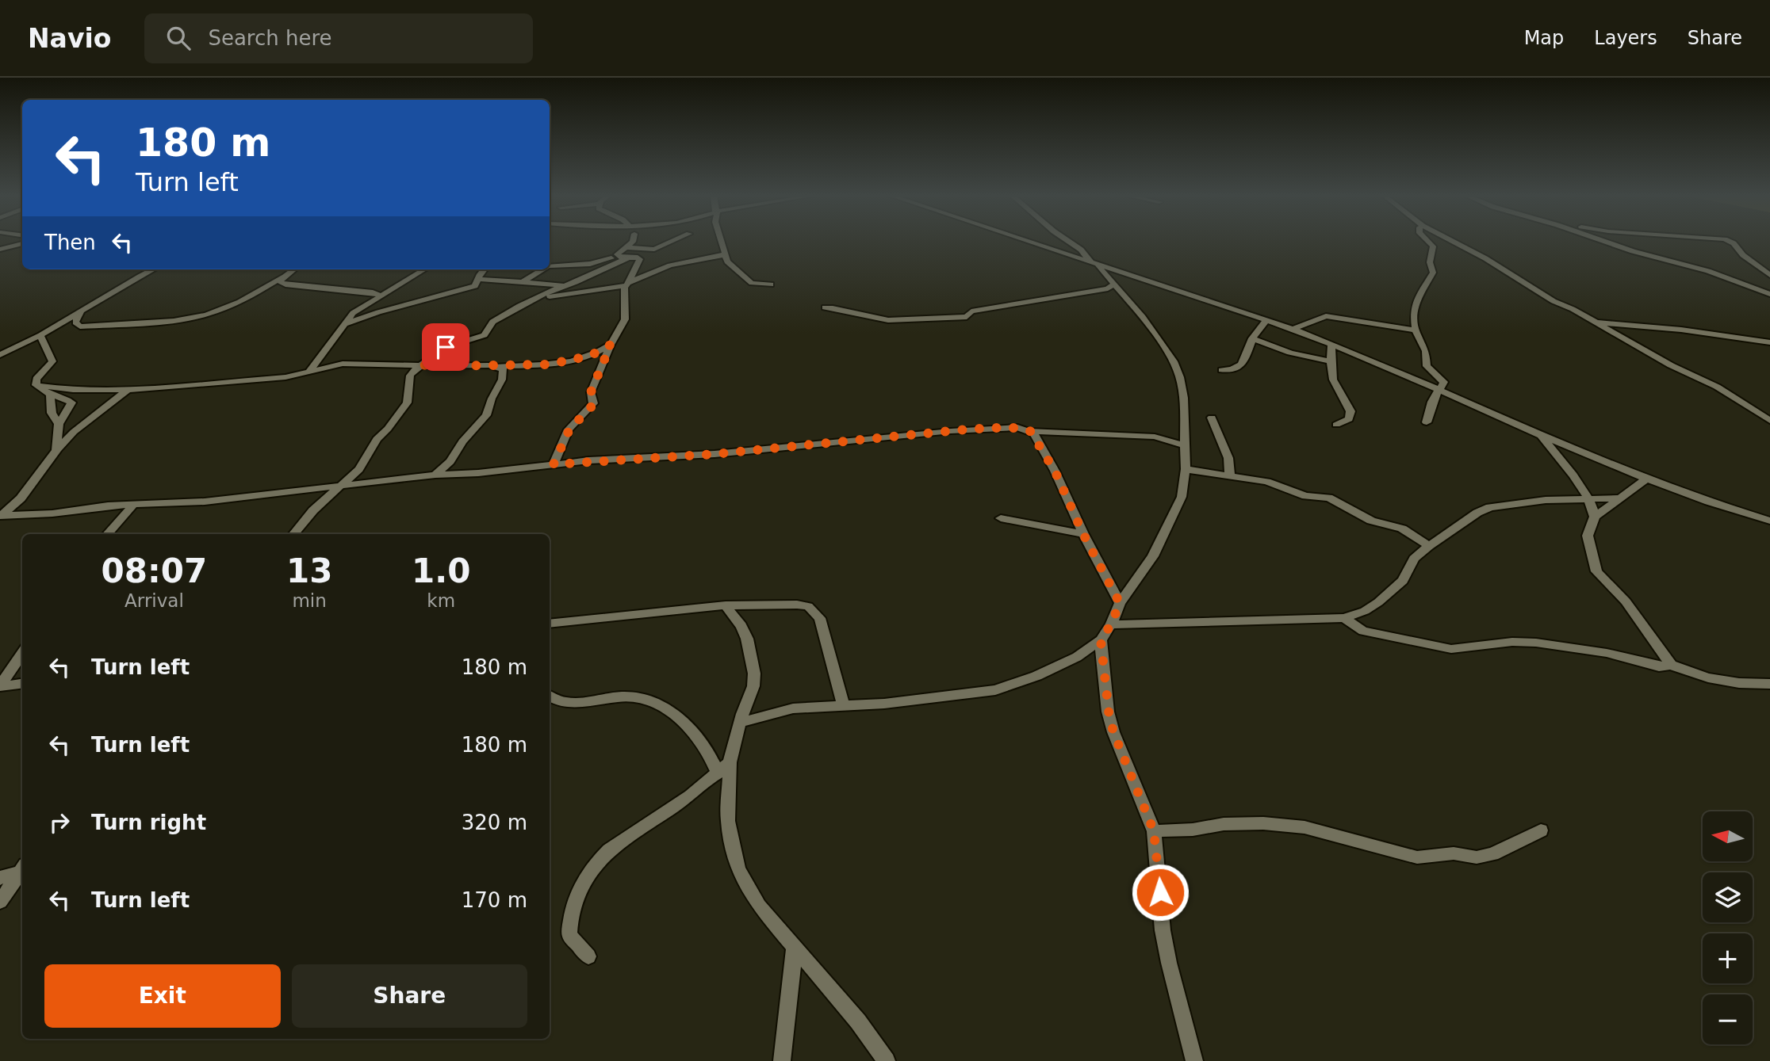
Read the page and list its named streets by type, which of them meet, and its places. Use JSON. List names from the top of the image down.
{
  "north": "left",
  "page": {
    "header": "Navio",
    "search": "Search here",
    "nav": ["Map", "Layers", "Share"],
    "turn": ["180 m", "Turn left"],
    "then": "Then",
    "eta": [
      "08:07",
      "Arrival",
      "13",
      "min",
      "1.0",
      "km"
    ],
    "list": [
      {
        "name": "Turn left",
        "value": "180 m"
      },
      {
        "name": "Turn left",
        "value": "180 m"
      },
      {
        "name": "Turn right",
        "value": "320 m"
      },
      {
        "name": "Turn left",
        "value": "170 m"
      }
    ],
    "map_buttons": ["+", "−"],
    "buttons": ["Exit", "Share"]
  }
}
